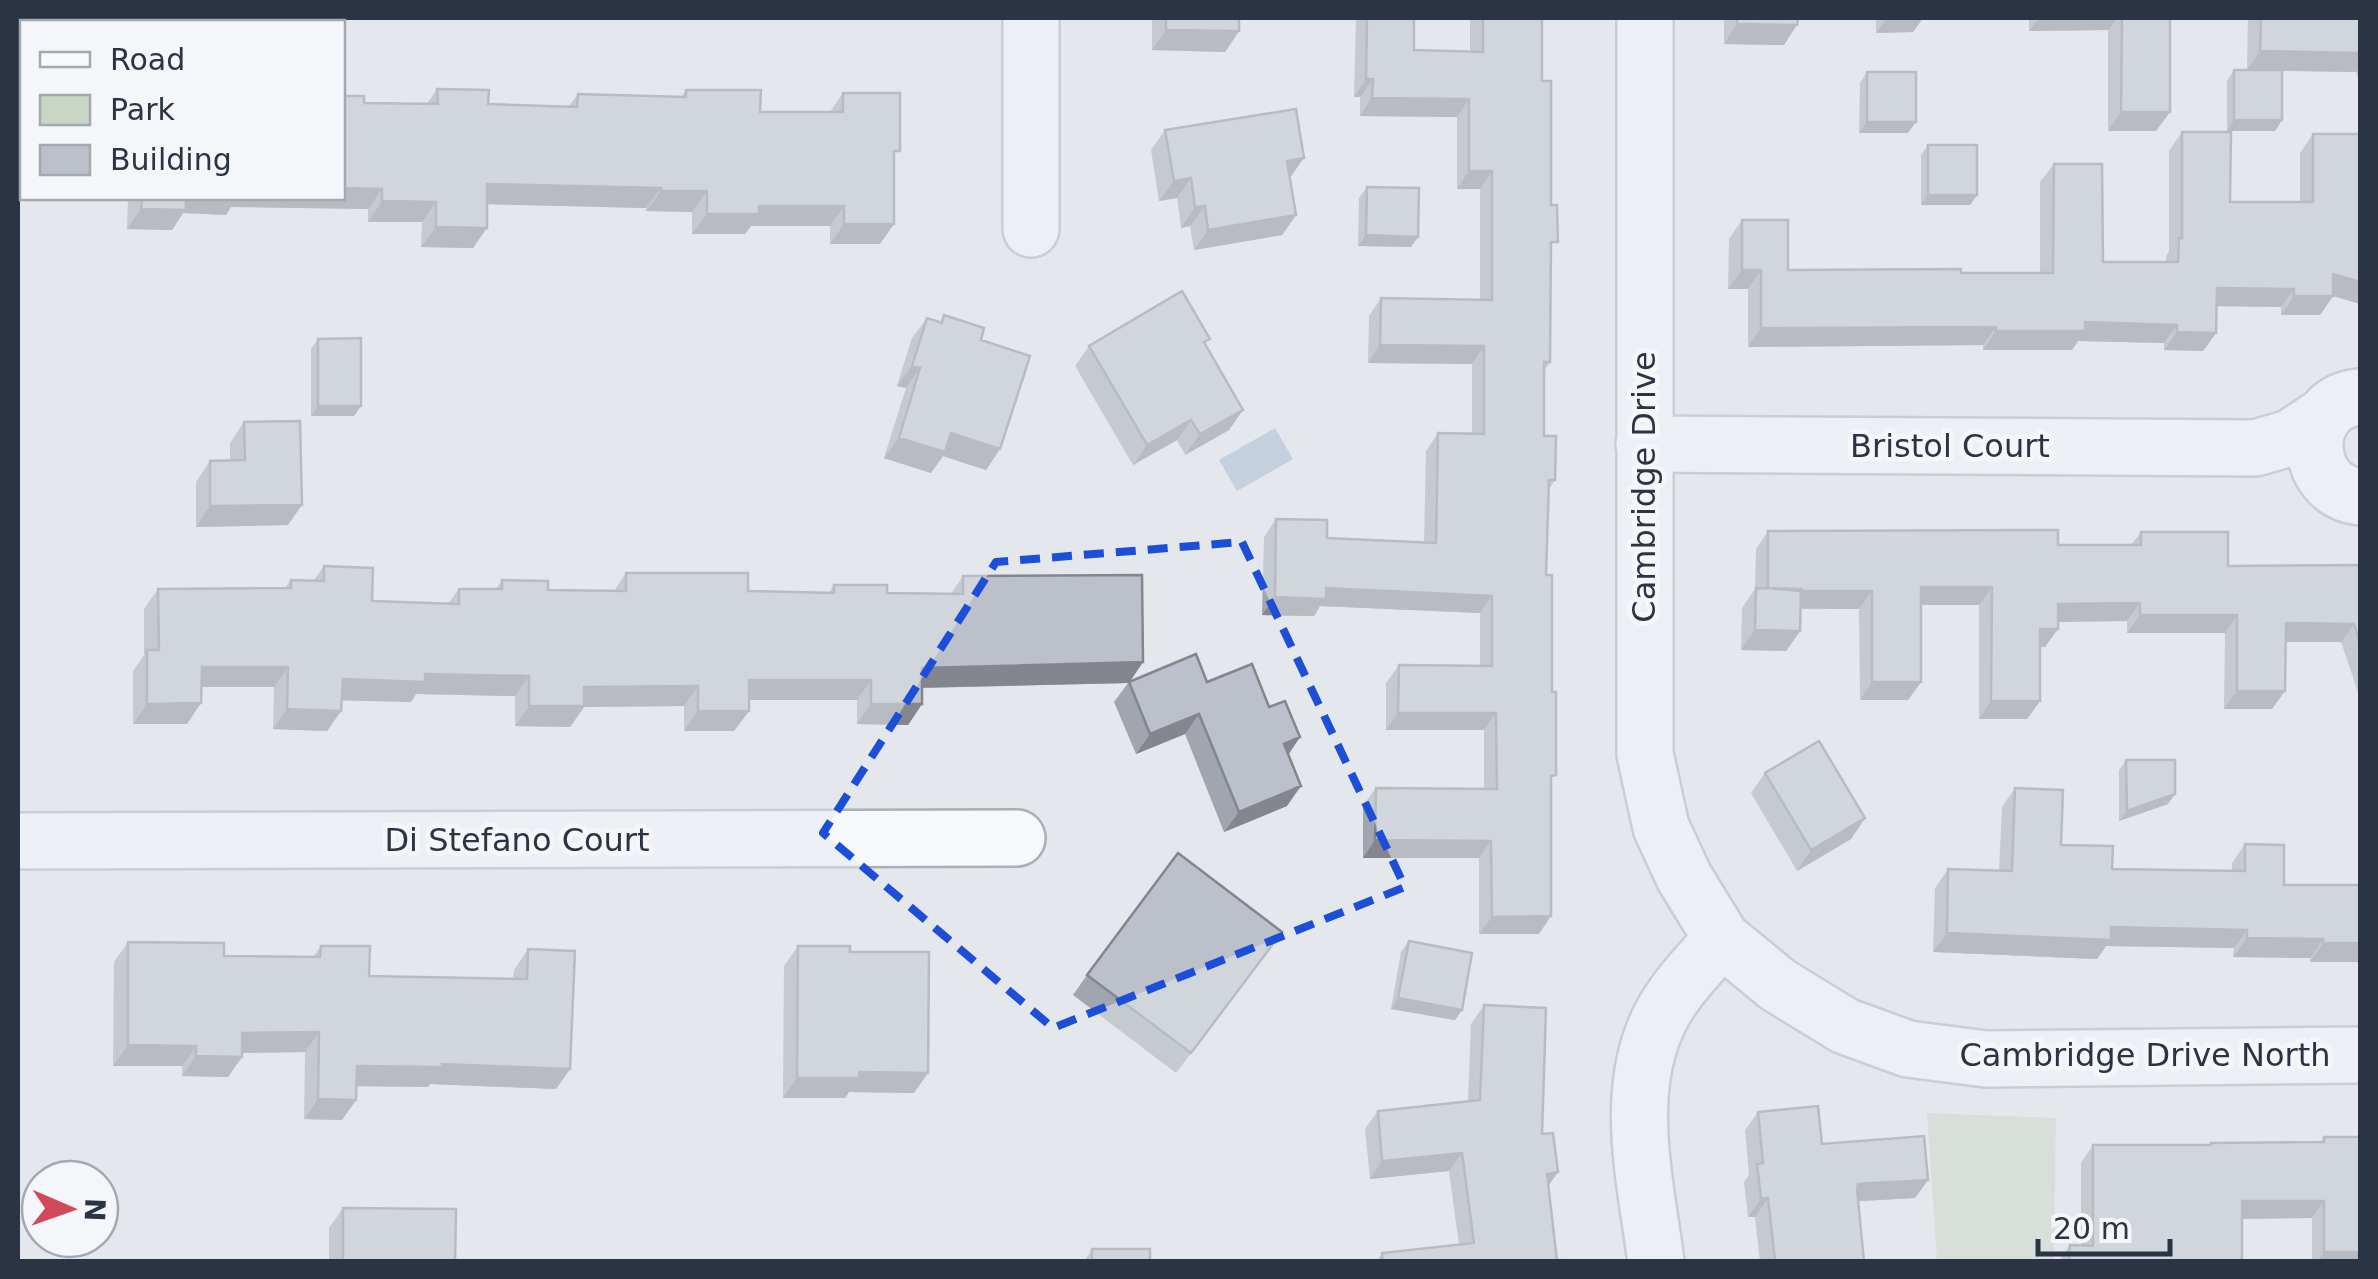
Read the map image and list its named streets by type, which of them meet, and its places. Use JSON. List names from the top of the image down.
{
  "streets": {
    "street": [
      "Bristol Court",
      "Cambridge Drive",
      "Di Stefano Court",
      "Cambridge Drive North"
    ]
  },
  "crossings": [
    ["Bristol Court", "Cambridge Drive"],
    ["Cambridge Drive", "Cambridge Drive North"]
  ],
  "legend": ["Road", "Park", "Building"],
  "scale_bar": "20 m",
  "north": "right"
}
